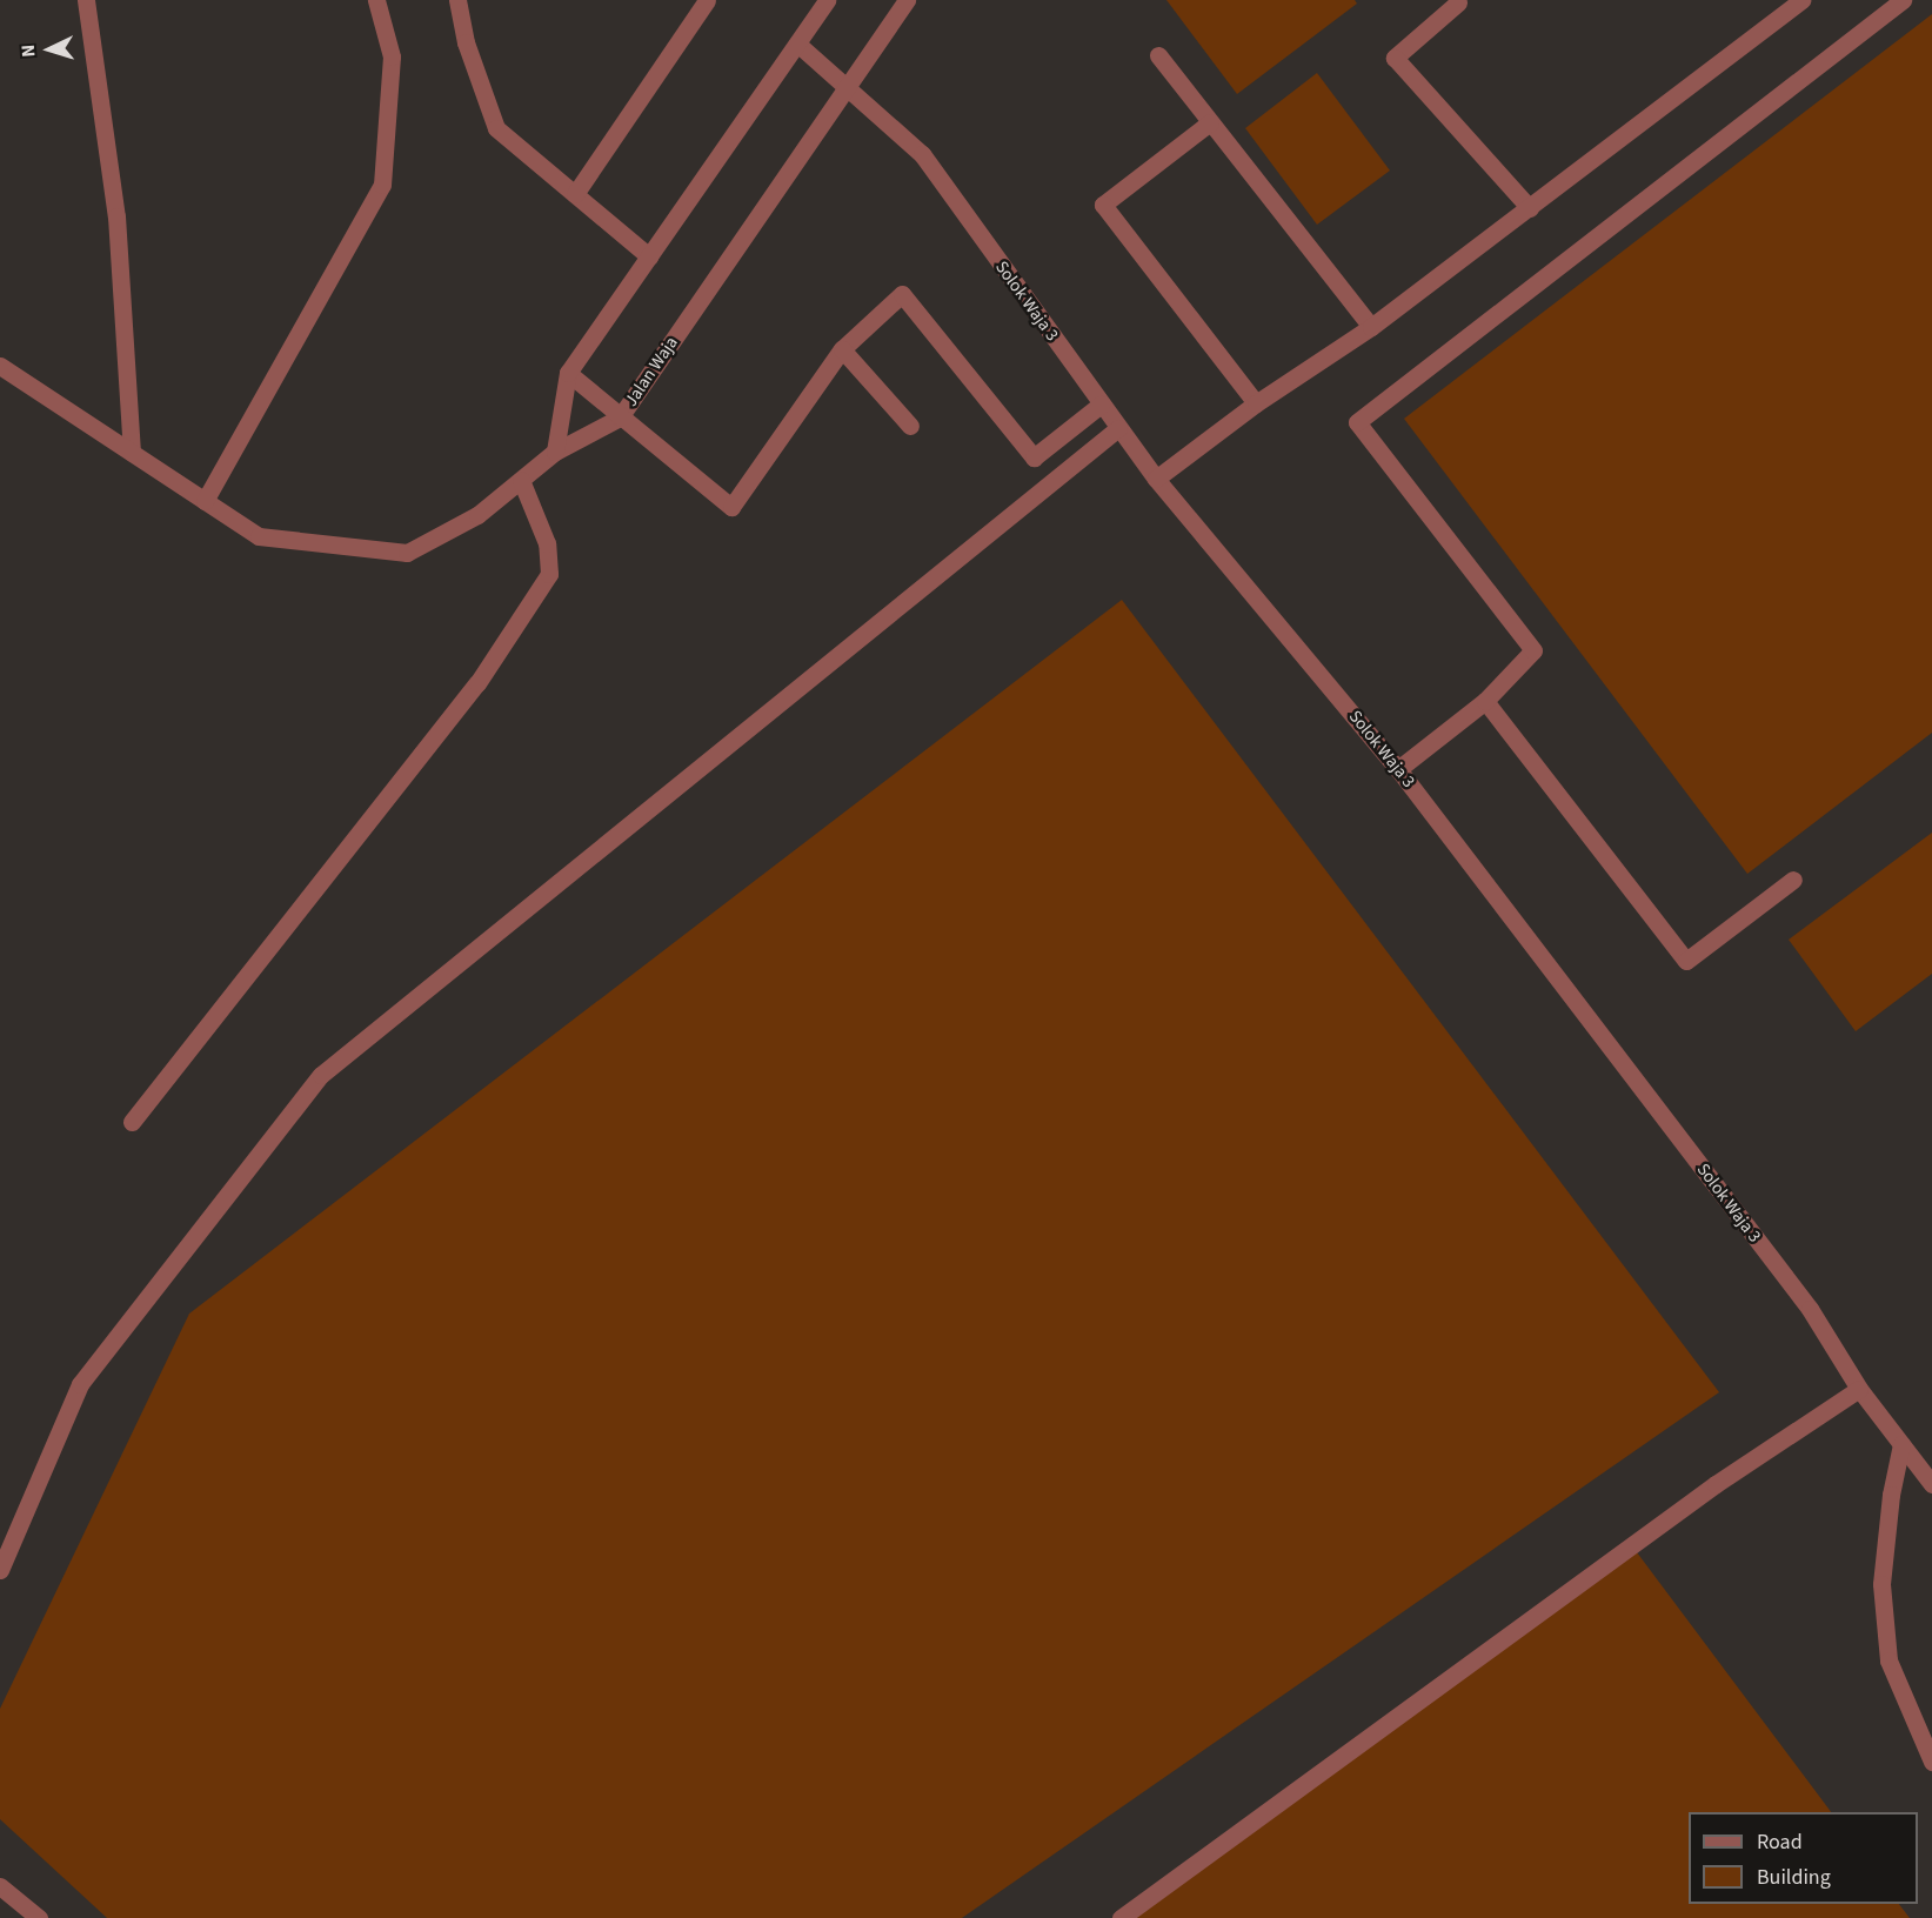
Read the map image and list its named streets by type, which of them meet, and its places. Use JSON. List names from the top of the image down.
{
  "streets": {
    "street": ["Solok Waja 3", "Jalan Waja"]
  },
  "crossings": [
    ["Solok Waja 3", "Jalan Waja"]
  ],
  "legend": ["Road", "Building"],
  "north": "left"
}
